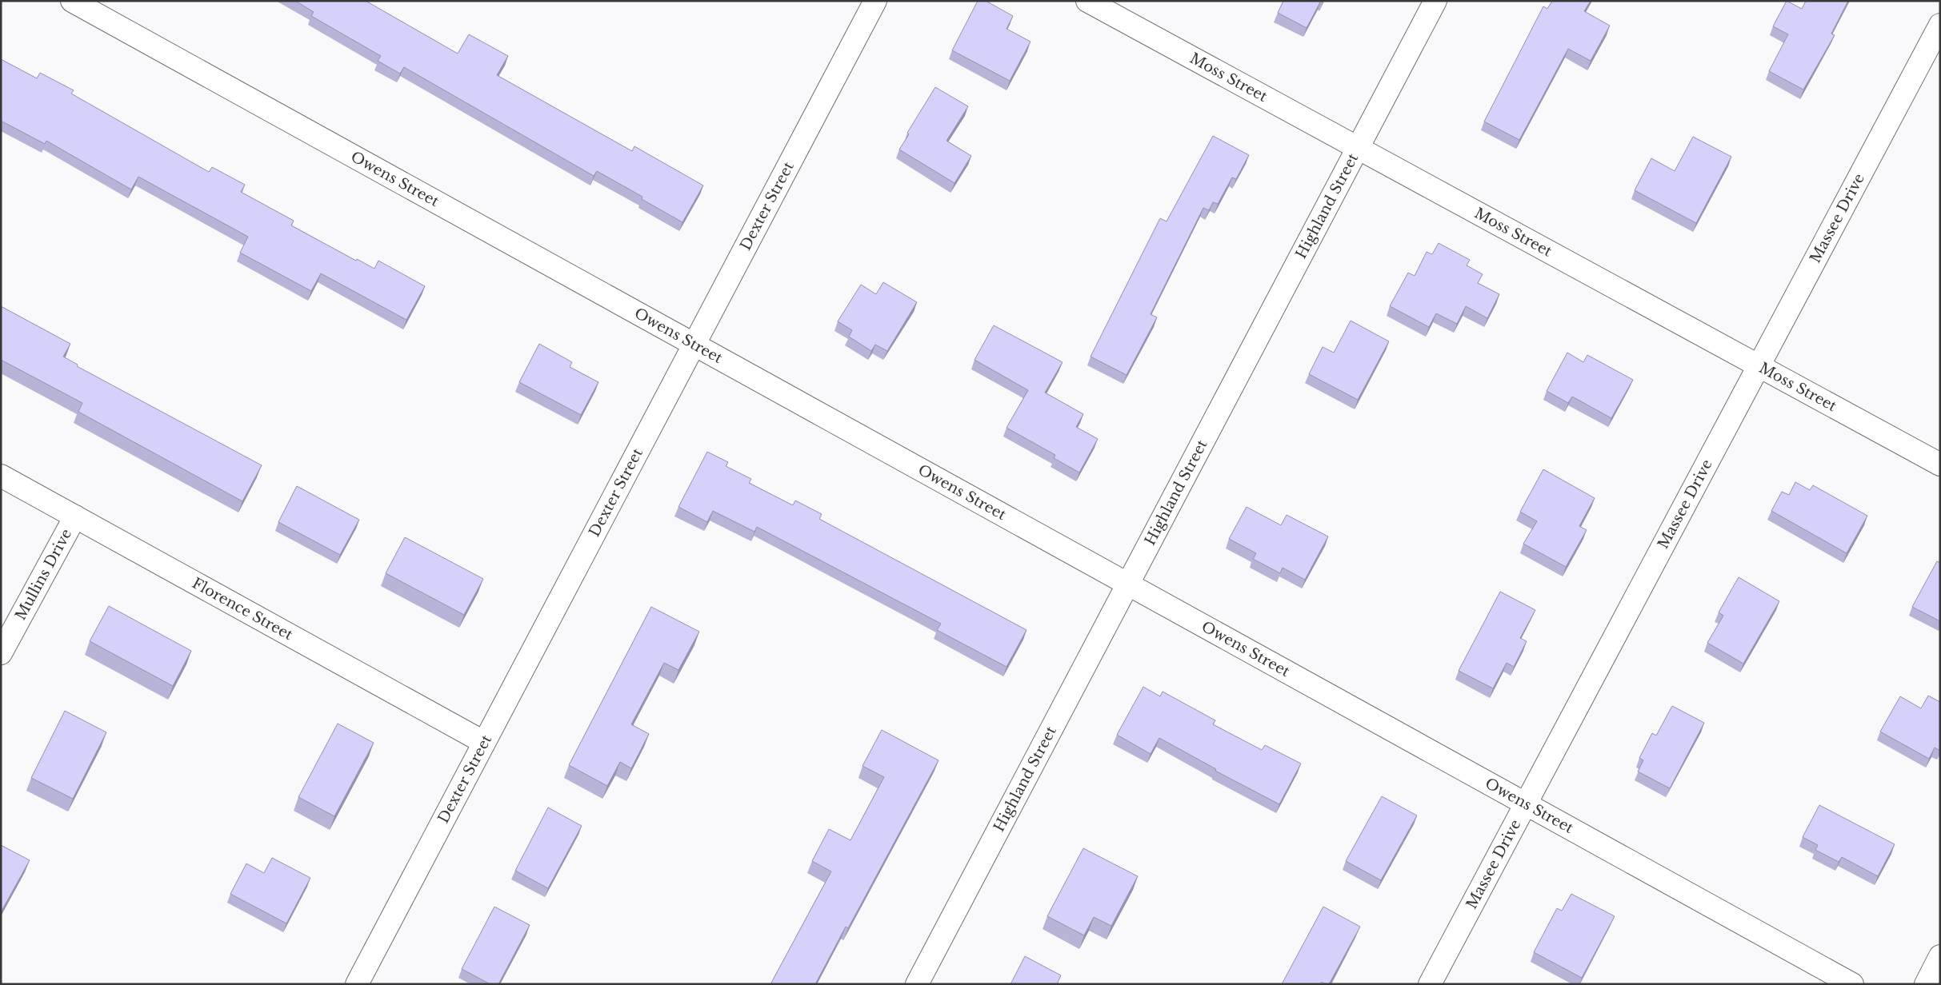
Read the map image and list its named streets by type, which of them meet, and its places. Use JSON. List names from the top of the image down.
{
  "streets": {
    "street": [
      "Moss Street",
      "Owens Street",
      "Dexter Street",
      "Highland Street",
      "Massee Drive",
      "Mullins Drive",
      "Florence Street"
    ]
  },
  "crossings": [
    ["Moss Street", "Highland Street"],
    ["Moss Street", "Massee Drive"],
    ["Owens Street", "Dexter Street"],
    ["Owens Street", "Highland Street"],
    ["Owens Street", "Massee Drive"],
    ["Dexter Street", "Florence Street"],
    ["Mullins Drive", "Florence Street"]
  ]
}
